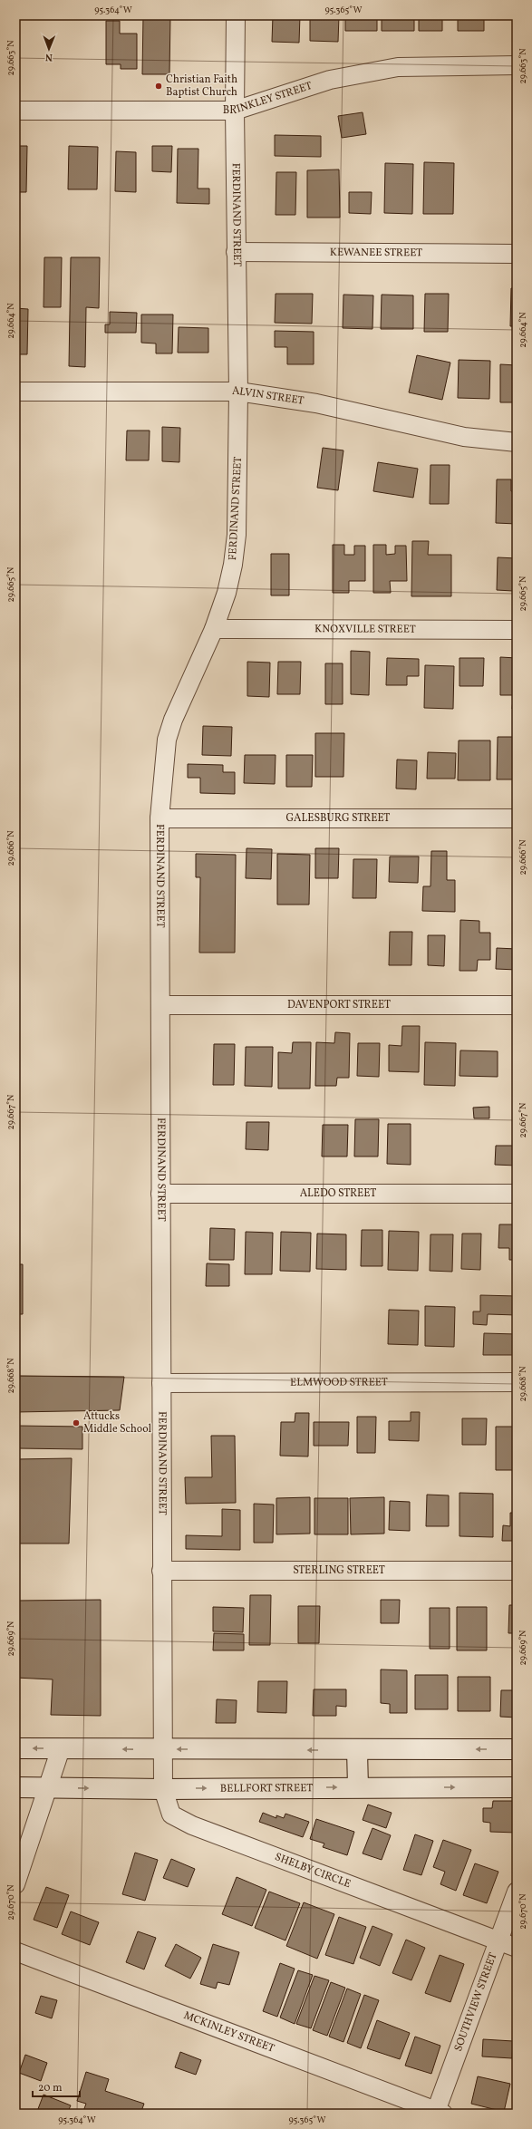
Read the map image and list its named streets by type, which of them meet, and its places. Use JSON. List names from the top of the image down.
{
  "streets": {
    "main road": ["BELLFORT STREET"],
    "street": [
      "BRINKLEY STREET",
      "FERDINAND STREET",
      "KEWANEE STREET",
      "ALVIN STREET",
      "KNOXVILLE STREET",
      "GALESBURG STREET",
      "DAVENPORT STREET",
      "ALEDO STREET",
      "ELMWOOD STREET",
      "STERLING STREET",
      "SHELBY CIRCLE",
      "SOUTHVIEW STREET",
      "MCKINLEY STREET"
    ]
  },
  "crossings": [
    ["BRINKLEY STREET", "FERDINAND STREET"],
    ["FERDINAND STREET", "KEWANEE STREET"],
    ["FERDINAND STREET", "ALVIN STREET"],
    ["FERDINAND STREET", "KNOXVILLE STREET"],
    ["FERDINAND STREET", "GALESBURG STREET"],
    ["FERDINAND STREET", "DAVENPORT STREET"],
    ["FERDINAND STREET", "ALEDO STREET"],
    ["FERDINAND STREET", "ELMWOOD STREET"],
    ["FERDINAND STREET", "STERLING STREET"],
    ["FERDINAND STREET", "SHELBY CIRCLE"],
    ["BELLFORT STREET", "SHELBY CIRCLE"],
    ["SHELBY CIRCLE", "SOUTHVIEW STREET"],
    ["SOUTHVIEW STREET", "MCKINLEY STREET"]
  ],
  "places": ["Christian Faith Baptist Church", "Attucks Middle School"],
  "scale_bar": "20 m",
  "north": "bottom",
  "coordinates": [
    "95.364°W",
    "95.365°W",
    "29.663°N",
    "29.664°N",
    "29.665°N",
    "29.666°N",
    "29.667°N",
    "29.668°N",
    "29.669°N",
    "29.670°N"
  ]
}
